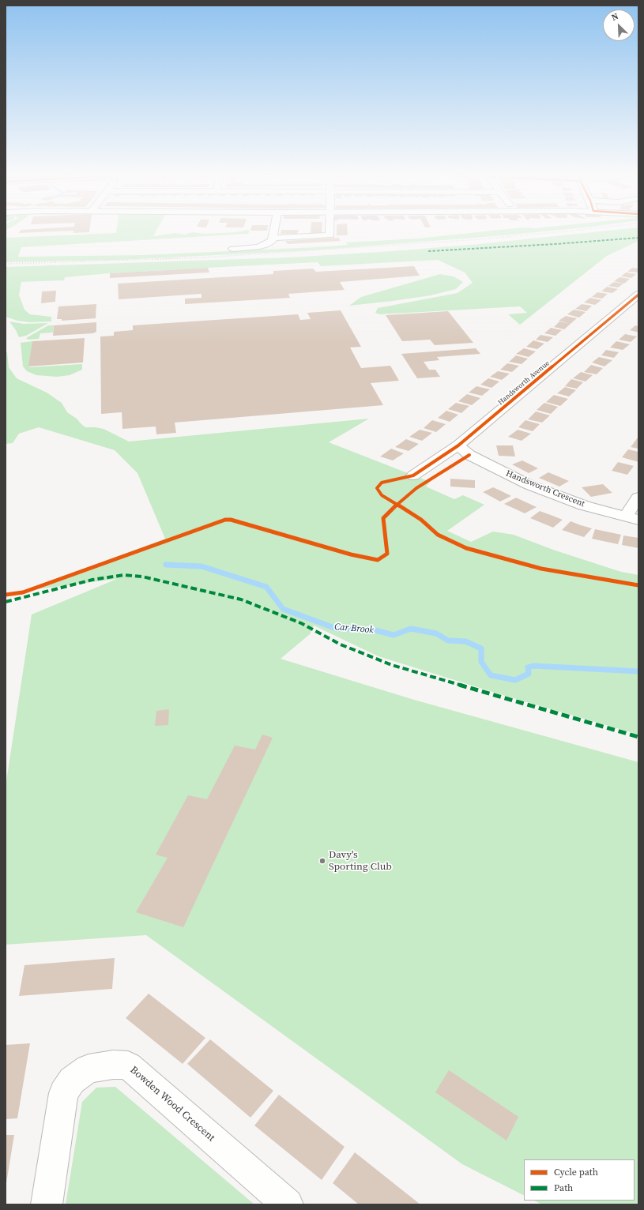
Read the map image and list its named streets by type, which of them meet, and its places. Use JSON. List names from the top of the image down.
{
  "streets": {
    "street": ["Handsworth Avenue", "Handsworth Crescent", "Bowden Wood Crescent"]
  },
  "crossings": [
    ["Handsworth Avenue", "Handsworth Crescent"]
  ],
  "water": ["Car Brook"],
  "places": ["Davy's Sporting Club"],
  "legend": ["Cycle path", "Path"],
  "north": "top left"
}
